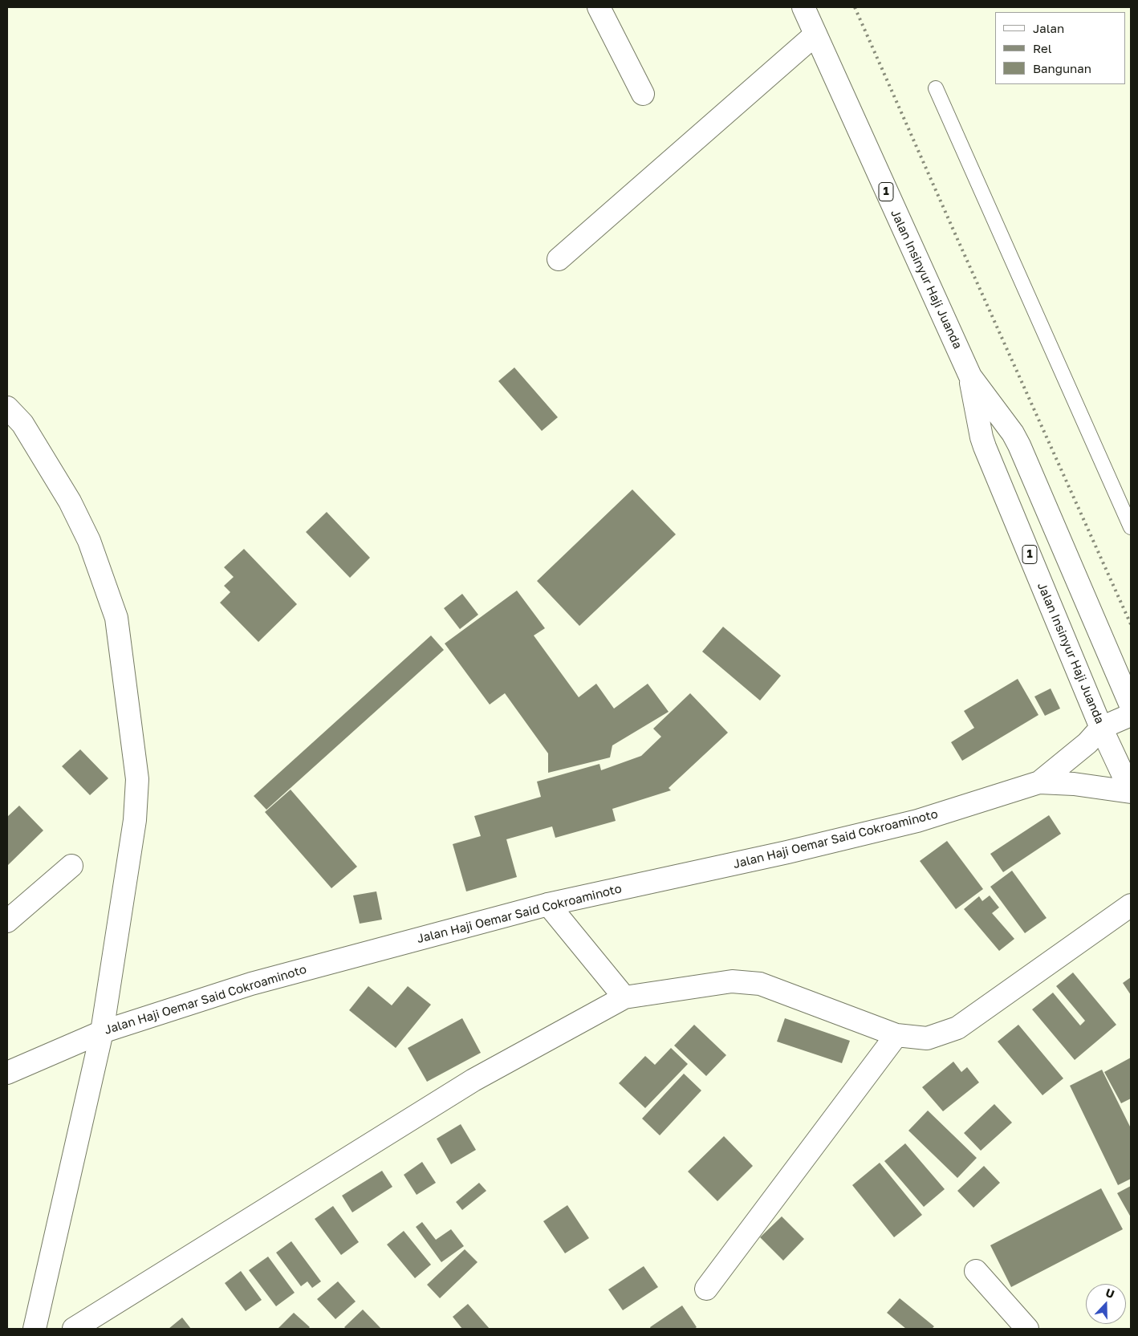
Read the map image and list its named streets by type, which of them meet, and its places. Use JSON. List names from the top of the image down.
{
  "streets": {
    "main road": ["1", "Jalan Insinyur Haji Juanda", "Jalan Haji Oemar Said Cokroaminoto"]
  },
  "legend": ["Jalan", "Rel", "Bangunan"],
  "north": "top"
}
